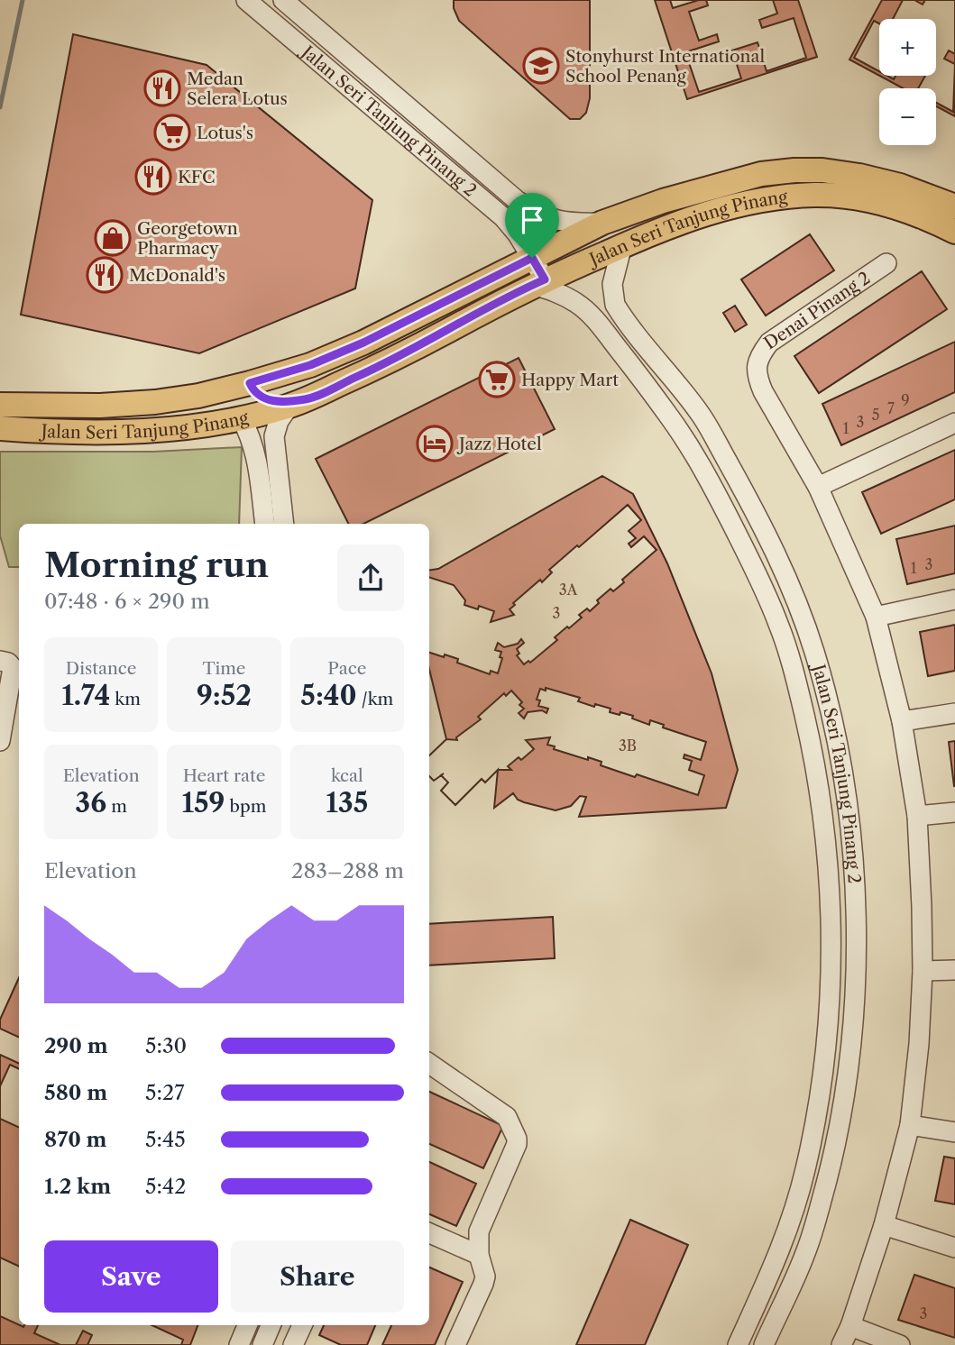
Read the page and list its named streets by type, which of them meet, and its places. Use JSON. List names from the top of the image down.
{
  "streets": {
    "main road": ["Jalan Seri Tanjung Pinang"],
    "street": ["Jalan Seri Tanjung Pinang 2", "Denai Pinang 2"]
  },
  "crossings": [
    ["Jalan Seri Tanjung Pinang 2", "Jalan Seri Tanjung Pinang"]
  ],
  "places": {
    "school or university": ["Stonyhurst International School Penang"],
    "restaurant": ["Medan Selera Lotus", "KFC", "McDonald's"],
    "supermarket": ["Lotus's", "Happy Mart"],
    "shop": ["Georgetown Pharmacy"],
    "hotel": ["Jazz Hotel"]
  },
  "house_numbers": [
    "9",
    "7",
    "5",
    "3",
    "1",
    "3",
    "1",
    "3A",
    "3",
    "3B",
    "3"
  ],
  "page": {
    "map_buttons": ["+", "−"],
    "heading": ["Morning run", "07:48 · 6 × 290 m"],
    "stats": [
      ["Distance", "1.74 km"],
      ["Time", "9:52"],
      ["Pace", "5:40 /km"],
      ["Elevation", "36 m"],
      ["Heart rate", "159 bpm"],
      ["kcal", "135"]
    ],
    "chart": ["Elevation", "283–288 m"],
    "list": [
      {
        "name": "290 m",
        "note": "5:30"
      },
      {
        "name": "580 m",
        "note": "5:27"
      },
      {
        "name": "870 m",
        "note": "5:45"
      },
      {
        "name": "1.2 km",
        "note": "5:42"
      }
    ],
    "buttons": ["Save", "Share"]
  }
}
